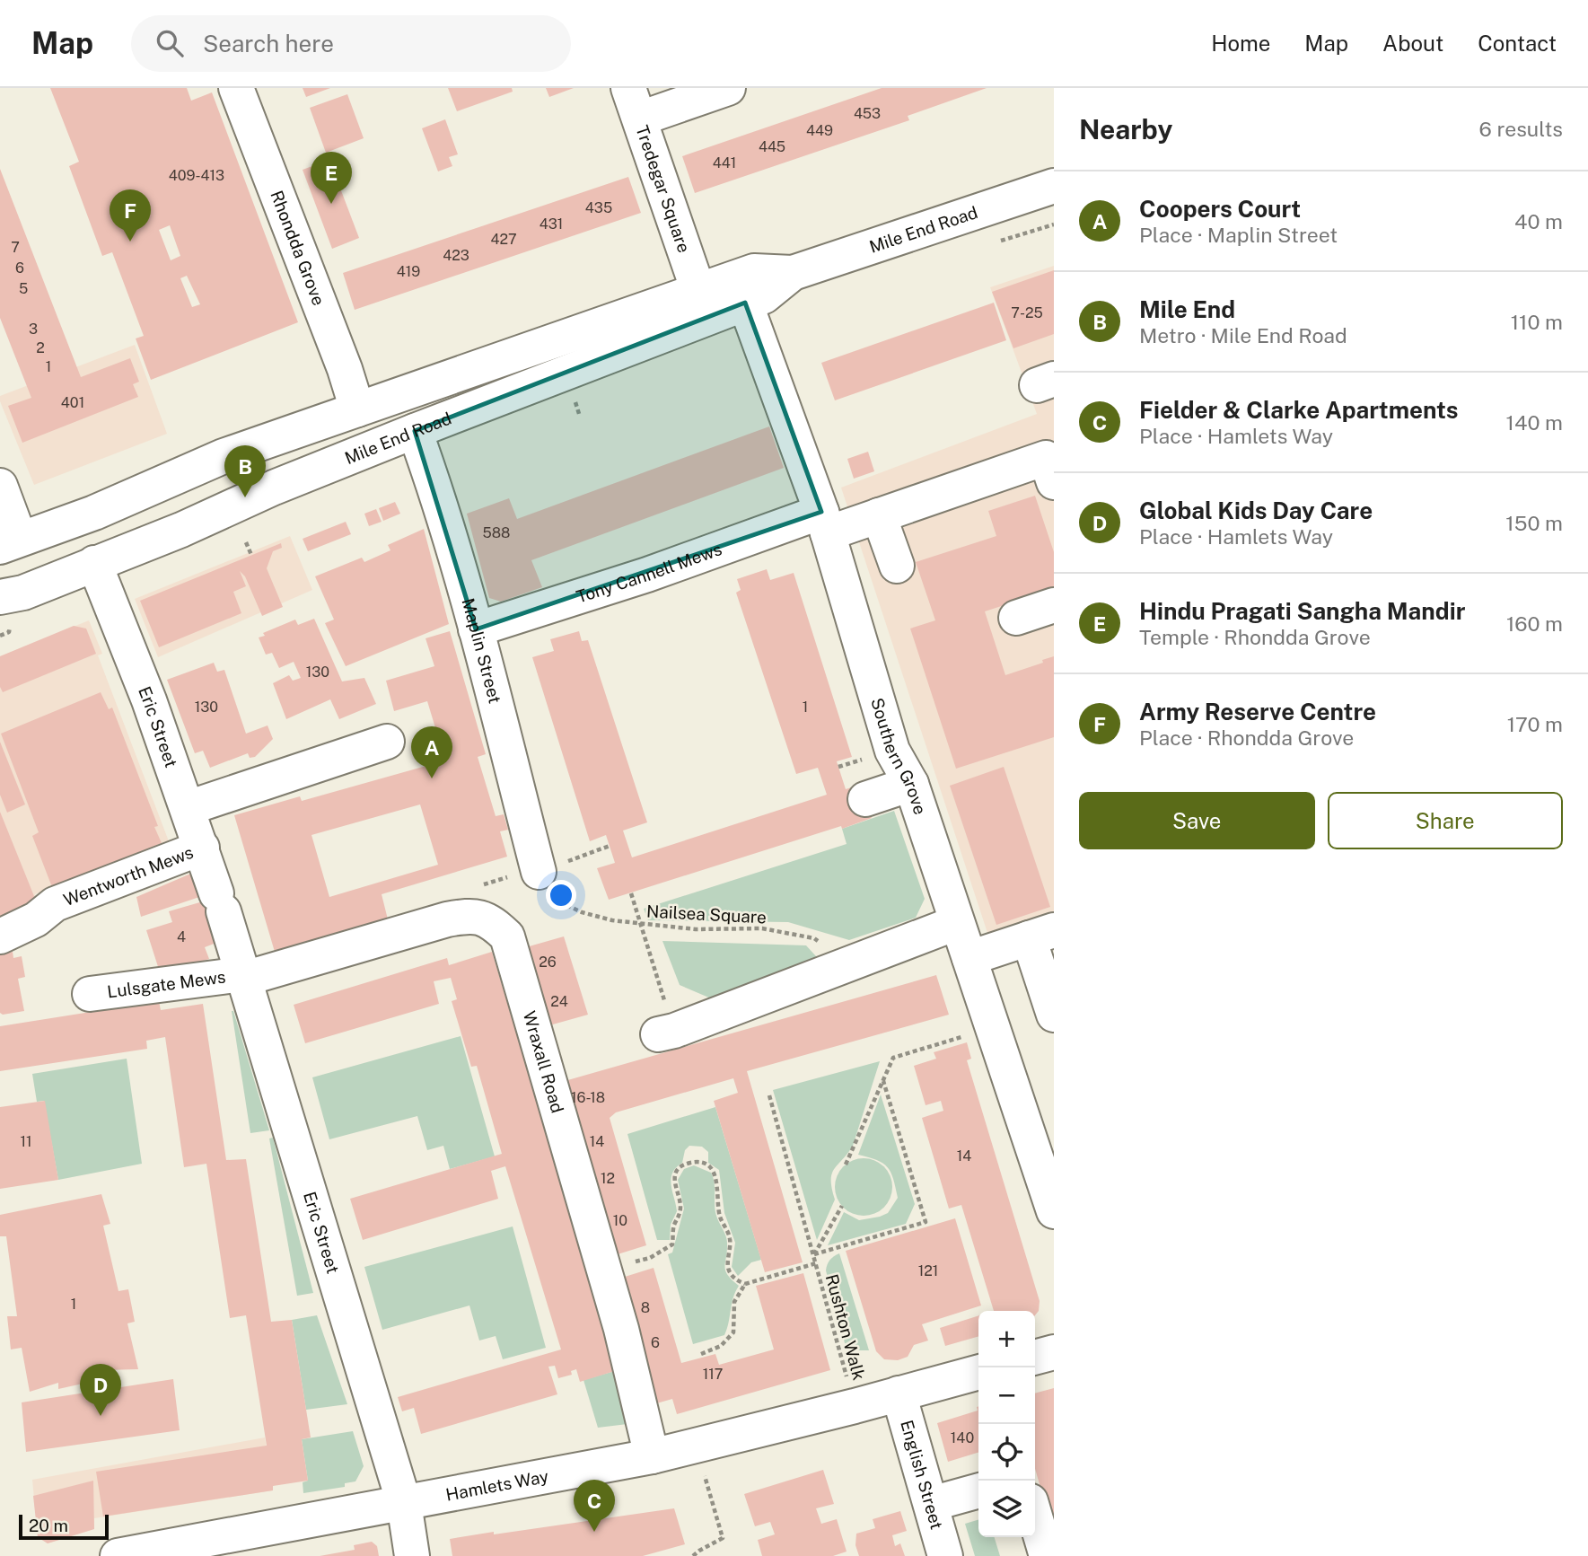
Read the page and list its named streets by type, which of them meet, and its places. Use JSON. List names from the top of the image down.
{
  "streets": {
    "main road": [
      "Tredegar Square",
      "Mile End Road",
      "Rhondda Grove",
      "Tony Cannell Mews",
      "Maplin Street",
      "Eric Street",
      "Southern Grove",
      "Wentworth Mews",
      "Lulsgate Mews",
      "Wraxall Road",
      "English Street",
      "Hamlets Way"
    ],
    "path": ["Nailsea Square", "Rushton Walk"]
  },
  "crossings": [
    ["Tredegar Square", "Mile End Road"],
    ["Mile End Road", "Rhondda Grove"],
    ["Mile End Road", "Maplin Street"],
    ["Mile End Road", "Eric Street"],
    ["Mile End Road", "Southern Grove"],
    ["Tony Cannell Mews", "Maplin Street"],
    ["Tony Cannell Mews", "Southern Grove"],
    ["Maplin Street", "Nailsea Square"],
    ["Eric Street", "Wentworth Mews"],
    ["Eric Street", "Lulsgate Mews"],
    ["Eric Street", "Wraxall Road"],
    ["Eric Street", "Hamlets Way"],
    ["Lulsgate Mews", "Wraxall Road"],
    ["Wraxall Road", "Hamlets Way"],
    ["Rushton Walk", "Hamlets Way"],
    ["English Street", "Hamlets Way"]
  ],
  "house_numbers": [
    "453",
    "449",
    "445",
    "441",
    "409-413",
    "435",
    "431",
    "427",
    "7",
    "423",
    "6",
    "419",
    "5",
    "7-25",
    "3",
    "2",
    "1",
    "401",
    "588",
    "130",
    "130",
    "1",
    "4",
    "26",
    "24",
    "16-18",
    "11",
    "14",
    "14",
    "12",
    "10",
    "121",
    "1",
    "8",
    "6",
    "117",
    "140"
  ],
  "scale_bar": "20 m",
  "page": {
    "header": "Map",
    "search": "Search here",
    "nav": [
      "Home",
      "Map",
      "About",
      "Contact"
    ],
    "heading": ["Nearby", "6 results"],
    "pins": [
      "E",
      "F",
      "B",
      "A",
      "D",
      "C"
    ],
    "list": [
      {
        "mark": "A",
        "name": "Coopers Court",
        "note": "Place · Maplin Street",
        "value": "40 m"
      },
      {
        "mark": "B",
        "name": "Mile End",
        "note": "Metro · Mile End Road",
        "value": "110 m"
      },
      {
        "mark": "C",
        "name": "Fielder & Clarke Apartments",
        "note": "Place · Hamlets Way",
        "value": "140 m"
      },
      {
        "mark": "D",
        "name": "Global Kids Day Care",
        "note": "Place · Hamlets Way",
        "value": "150 m"
      },
      {
        "mark": "E",
        "name": "Hindu Pragati Sangha Mandir",
        "note": "Temple · Rhondda Grove",
        "value": "160 m"
      },
      {
        "mark": "F",
        "name": "Army Reserve Centre",
        "note": "Place · Rhondda Grove",
        "value": "170 m"
      }
    ],
    "buttons": ["Save", "Share"],
    "map_buttons": ["+", "−"],
    "scale": "20 m"
  }
}
